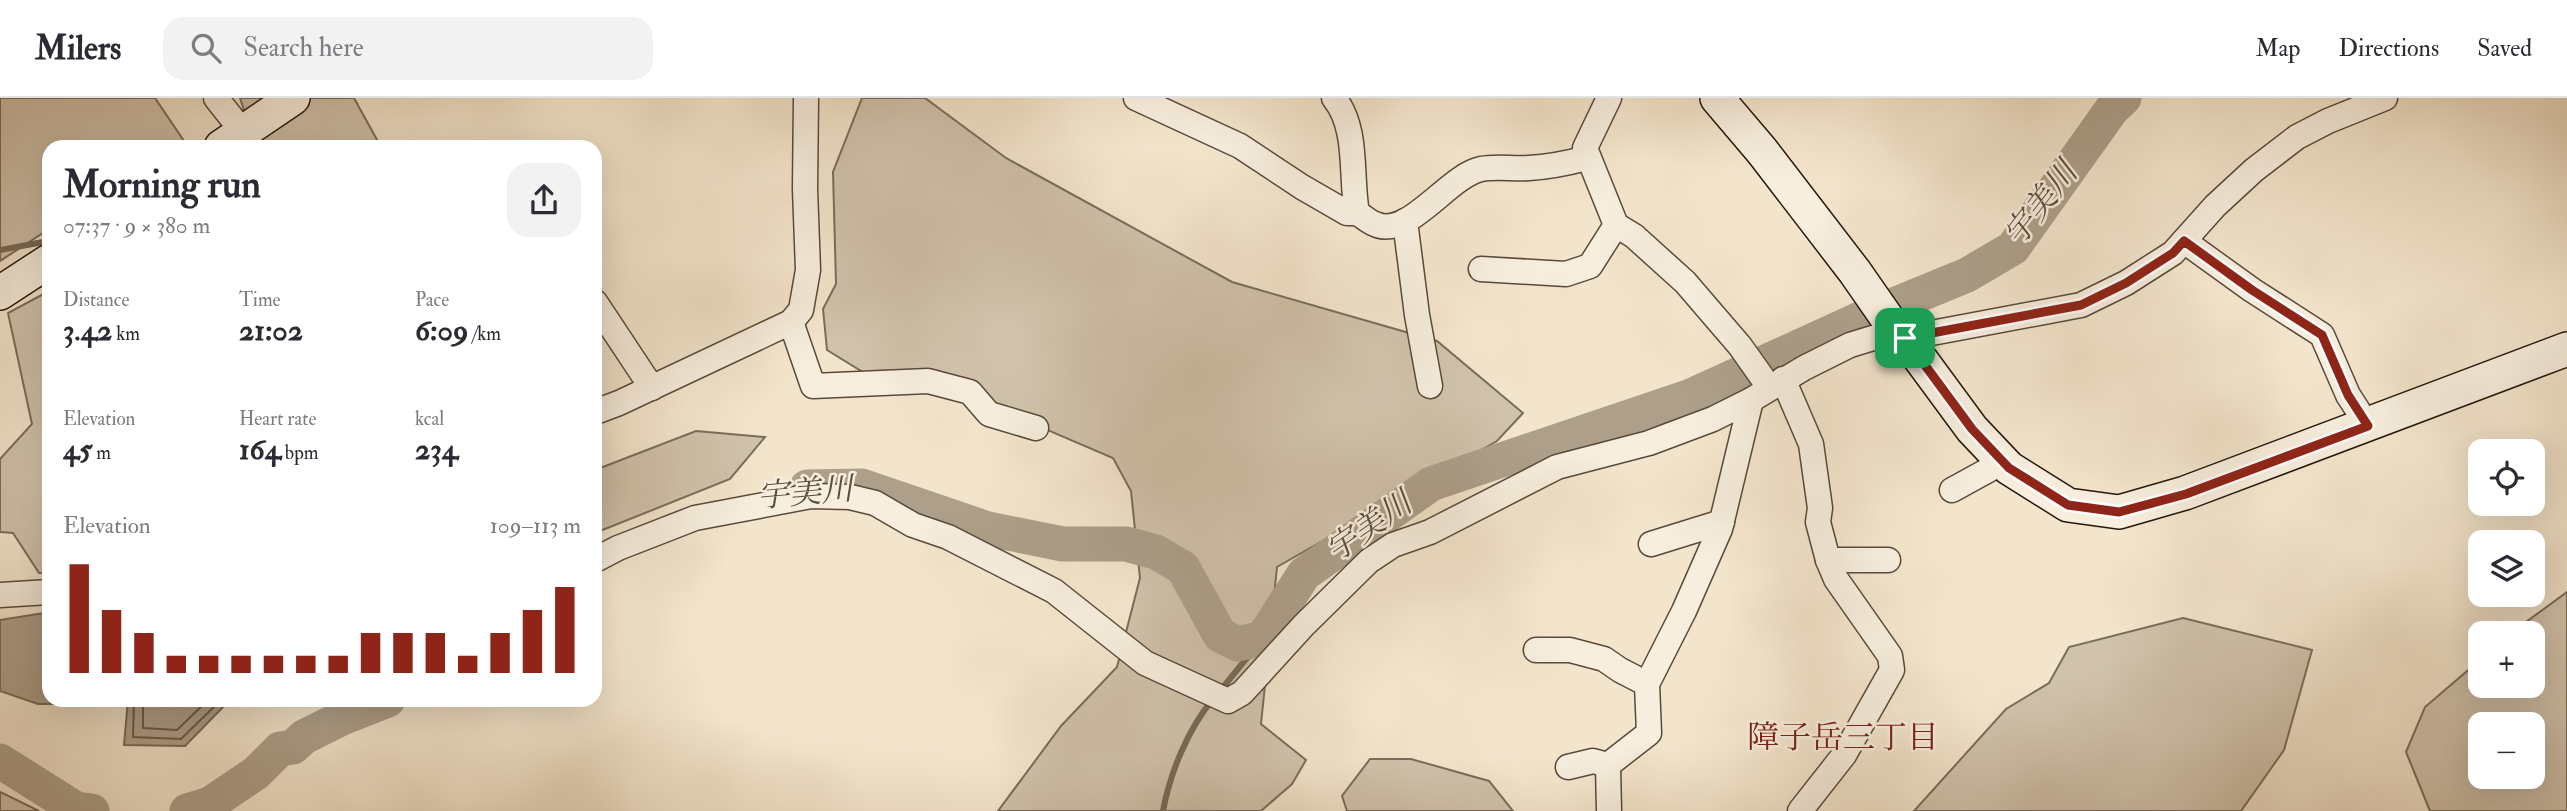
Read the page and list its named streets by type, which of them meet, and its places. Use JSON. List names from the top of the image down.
{
  "districts": ["障子岳三丁目"],
  "water": ["宇美川"],
  "page": {
    "header": "Milers",
    "search": "Search here",
    "nav": ["Map", "Directions", "Saved"],
    "heading": ["Morning run", "07:37 · 9 × 380 m"],
    "stats": [
      ["Distance", "3.42 km"],
      ["Time", "21:02"],
      ["Pace", "6:09 /km"],
      ["Elevation", "45 m"],
      ["Heart rate", "164 bpm"],
      ["kcal", "234"]
    ],
    "map_buttons": ["+", "−"],
    "chart": ["Elevation", "109–113 m"]
  }
}
